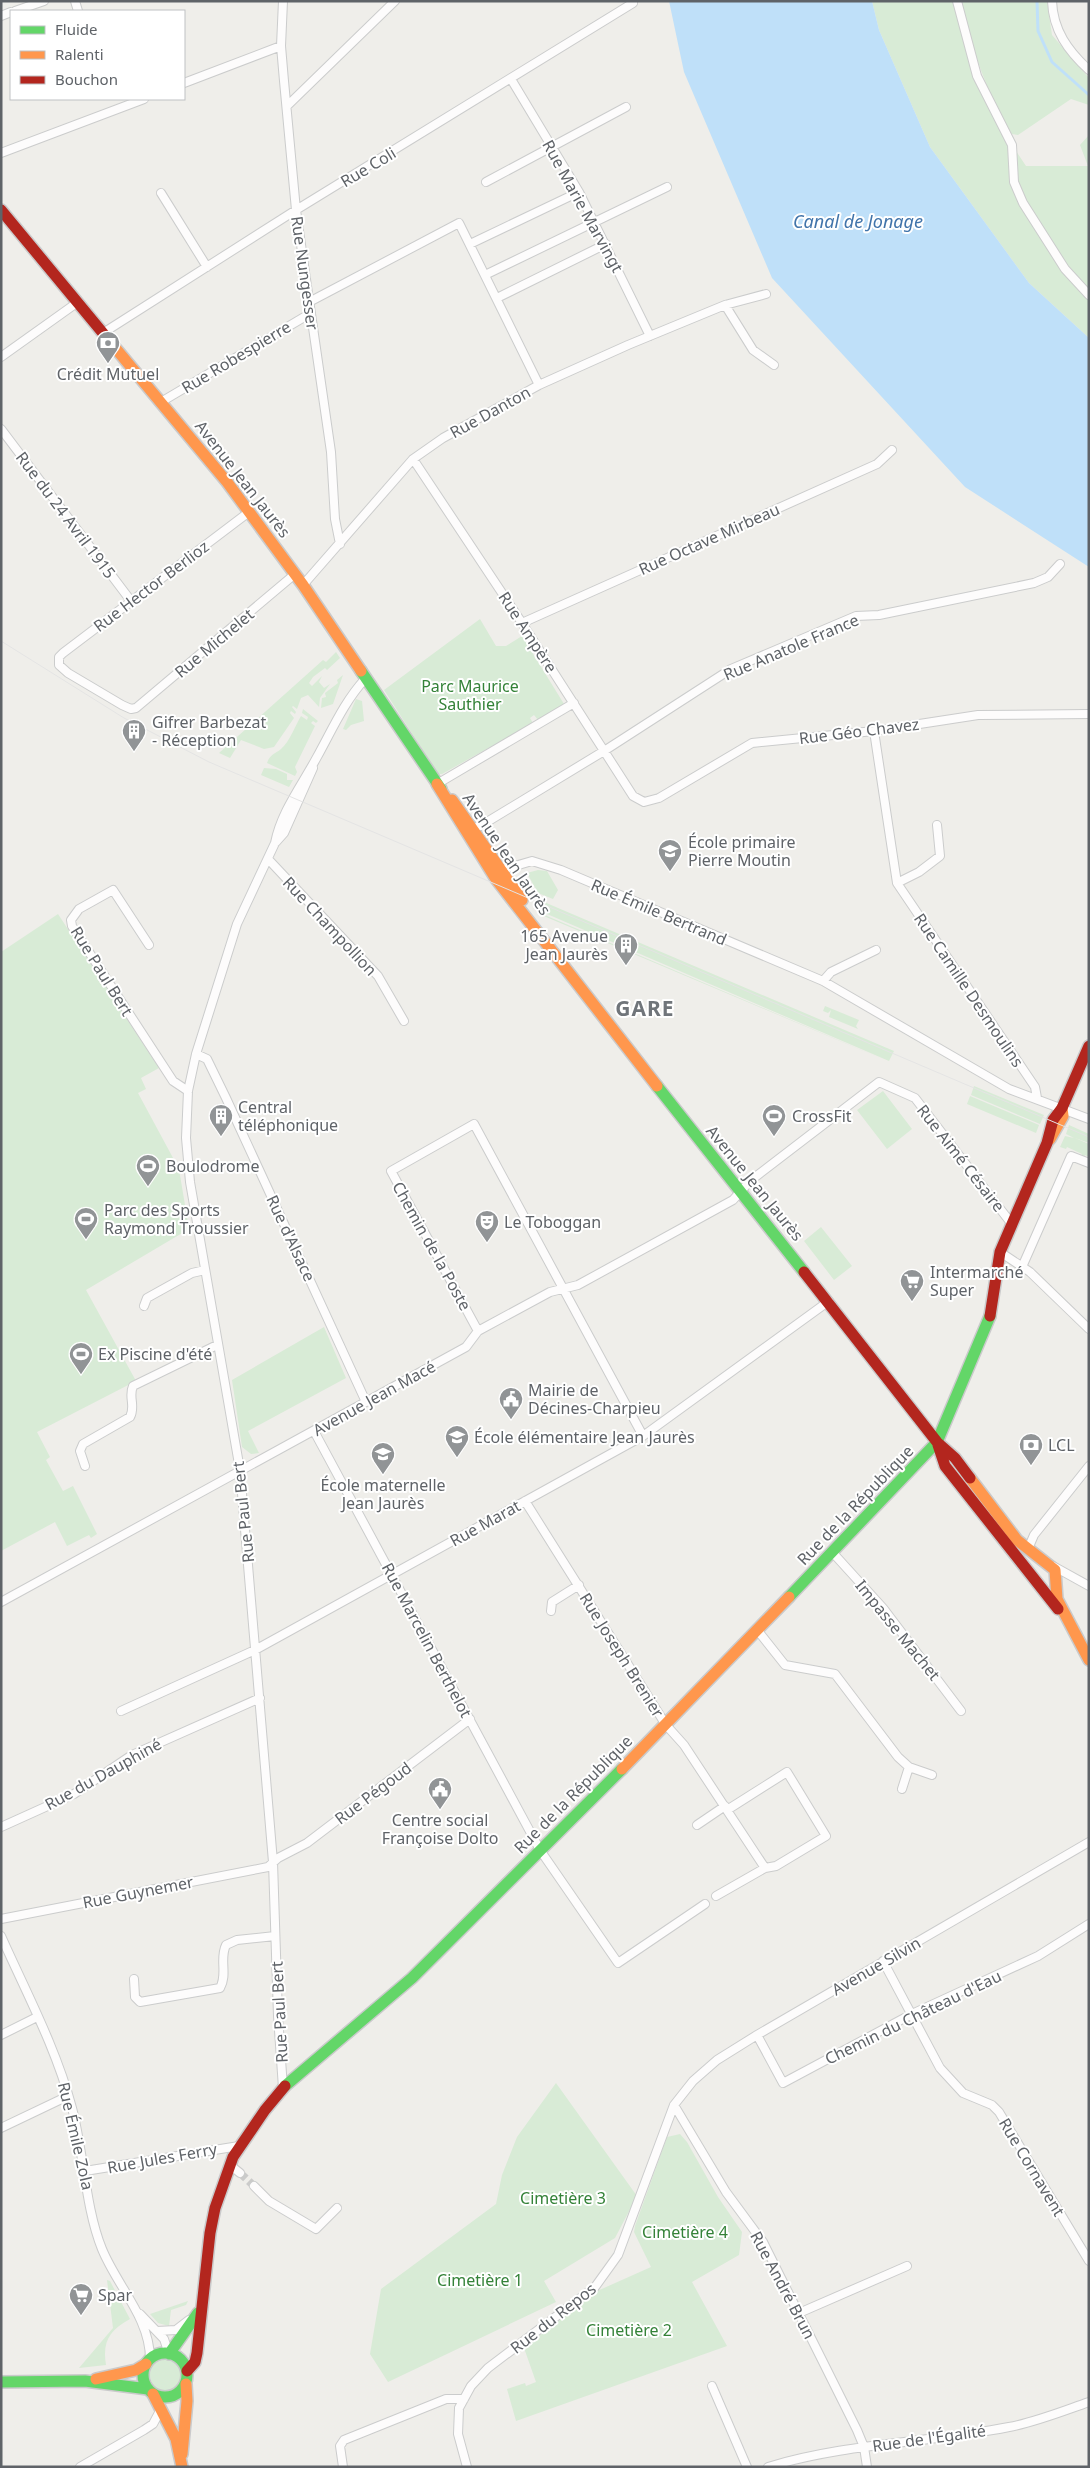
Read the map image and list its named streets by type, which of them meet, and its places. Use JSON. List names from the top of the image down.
{
  "streets": {
    "street": [
      "Rue Coli",
      "Rue Marie Marvingt",
      "Rue Nungesser",
      "Rue Robespierre",
      "Rue Danton",
      "Avenue Jean Jaurès",
      "Rue du 24 Avril 1915",
      "Rue Octave Mirbeau",
      "Rue Hector Berlioz",
      "Rue Ampère",
      "Rue Michelet",
      "Rue Anatole France",
      "Rue Géo Chavez",
      "Rue Émile Bertrand",
      "Rue Champollion",
      "Rue Paul Bert",
      "Rue Camille Desmoulins",
      "Rue Aimé Césaire",
      "Rue d'Alsace",
      "Chemin de la Poste",
      "Avenue Jean Macé",
      "Rue de la République",
      "Rue Marat",
      "Impasse Machet",
      "Rue Marcelin Berthelot",
      "Rue Joseph Brenier",
      "Rue du Dauphiné",
      "Rue Pégoud",
      "Rue Guynemer",
      "Avenue Silvin",
      "Chemin du Château d'Eau",
      "Rue Émile Zola",
      "Rue Jules Ferry",
      "Rue Cornavent",
      "Rue André Brun",
      "Rue du Repos",
      "Rue de l'Égalité"
    ]
  },
  "crossings": [
    ["Rue Coli", "Rue Marie Marvingt"],
    ["Rue Coli", "Rue Nungesser"],
    ["Rue Coli", "Avenue Jean Jaurès"],
    ["Rue Marie Marvingt", "Rue Danton"],
    ["Rue Nungesser", "Rue Robespierre"],
    ["Rue Nungesser", "Rue Danton"],
    ["Rue Robespierre", "Avenue Jean Jaurès"],
    ["Rue Danton", "Avenue Jean Jaurès"],
    ["Rue Danton", "Rue Ampère"],
    ["Avenue Jean Jaurès", "Rue Hector Berlioz"],
    ["Avenue Jean Jaurès", "Rue Michelet"],
    ["Avenue Jean Jaurès", "Rue Anatole France"],
    ["Avenue Jean Jaurès", "Rue Émile Bertrand"],
    ["Avenue Jean Jaurès", "Rue Paul Bert"],
    ["Avenue Jean Jaurès", "Rue Aimé Césaire"],
    ["Avenue Jean Jaurès", "Avenue Jean Macé"],
    ["Avenue Jean Jaurès", "Rue de la République"],
    ["Avenue Jean Jaurès", "Rue Marat"],
    ["Rue du 24 Avril 1915", "Rue Hector Berlioz"],
    ["Rue Octave Mirbeau", "Rue Ampère"],
    ["Rue Hector Berlioz", "Rue Michelet"],
    ["Rue Ampère", "Rue Anatole France"],
    ["Rue Ampère", "Rue Géo Chavez"],
    ["Rue Géo Chavez", "Rue Camille Desmoulins"],
    ["Rue Émile Bertrand", "Rue Camille Desmoulins"],
    ["Rue Champollion", "Rue Paul Bert"],
    ["Rue Paul Bert", "Rue d'Alsace"],
    ["Rue Paul Bert", "Avenue Jean Macé"],
    ["Rue Paul Bert", "Rue de la République"],
    ["Rue Paul Bert", "Rue Marat"],
    ["Rue Paul Bert", "Rue du Dauphiné"],
    ["Rue Paul Bert", "Rue Pégoud"],
    ["Rue Paul Bert", "Rue Guynemer"],
    ["Rue Aimé Césaire", "Avenue Jean Macé"],
    ["Rue d'Alsace", "Avenue Jean Macé"],
    ["Chemin de la Poste", "Avenue Jean Macé"],
    ["Avenue Jean Macé", "Rue Marcelin Berthelot"],
    ["Rue de la République", "Impasse Machet"],
    ["Rue de la République", "Rue Marcelin Berthelot"],
    ["Rue de la République", "Rue Joseph Brenier"],
    ["Rue de la République", "Rue Émile Zola"],
    ["Rue de la République", "Rue Jules Ferry"],
    ["Rue Marat", "Rue Marcelin Berthelot"],
    ["Rue Marat", "Rue Joseph Brenier"],
    ["Rue Marcelin Berthelot", "Rue Pégoud"],
    ["Rue Pégoud", "Rue Guynemer"],
    ["Avenue Silvin", "Chemin du Château d'Eau"],
    ["Avenue Silvin", "Rue Cornavent"],
    ["Avenue Silvin", "Rue André Brun"],
    ["Avenue Silvin", "Rue du Repos"],
    ["Chemin du Château d'Eau", "Rue Cornavent"],
    ["Rue Émile Zola", "Rue Jules Ferry"],
    ["Rue André Brun", "Rue du Repos"],
    ["Rue André Brun", "Rue de l'Égalité"]
  ],
  "districts": ["GARE"],
  "water": ["Canal de Jonage"],
  "parks": [
    "Parc Maurice Sauthier",
    "Cimetière 3",
    "Cimetière 4",
    "Cimetière 1",
    "Cimetière 2"
  ],
  "places": {
    "bank": ["Crédit Mutuel", "LCL"],
    "building": ["Gifrer Barbezat - Réception", "165 Avenue Jean Jaurès", "Central téléphonique"],
    "school or university": ["École primaire Pierre Moutin", "École élémentaire Jean Jaurès", "École maternelle Jean Jaurès"],
    "sports": [
      "CrossFit",
      "Boulodrome",
      "Parc des Sports Raymond Troussier",
      "Ex Piscine d'été"
    ],
    "theatre": ["Le Toboggan"],
    "supermarket": ["Intermarché Super", "Spar"],
    "public building": ["Mairie de Décines-Charpieu", "Centre social Françoise Dolto"]
  },
  "legend": ["Fluide", "Ralenti", "Bouchon"]
}
